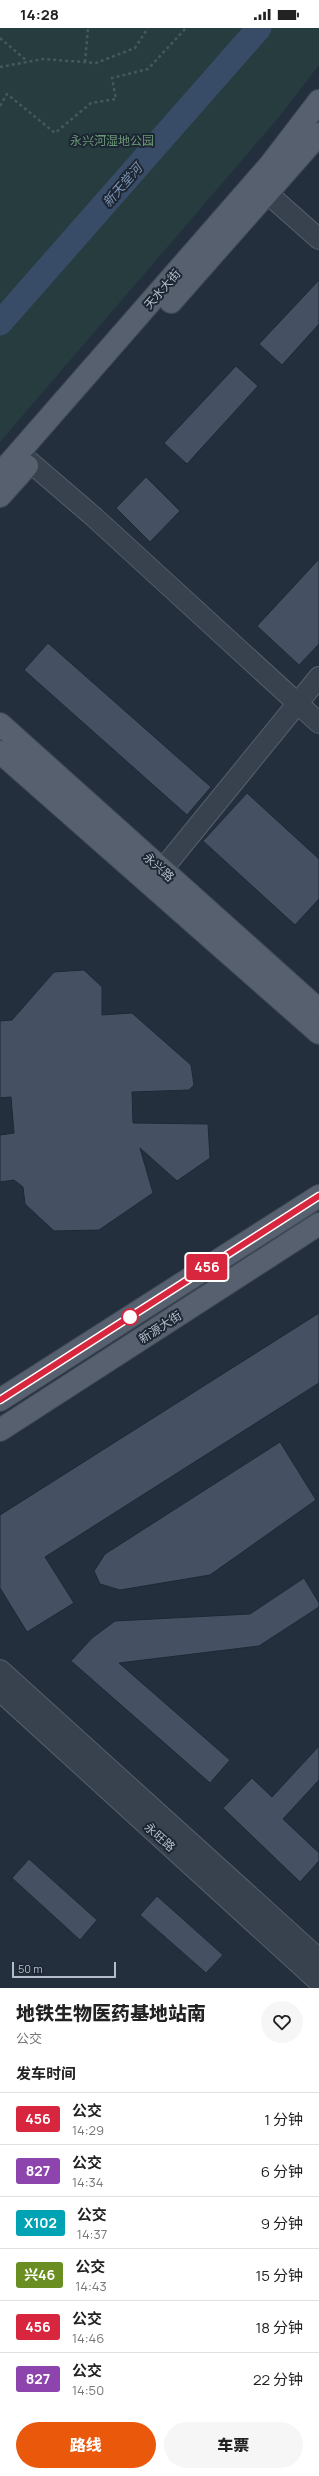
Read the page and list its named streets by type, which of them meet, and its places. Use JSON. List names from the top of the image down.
{
  "streets": {
    "main road": ["天水大街", "永兴路", "新源大街"],
    "street": ["永旺路"]
  },
  "water": ["新天堂河"],
  "parks": ["永兴河湿地公园"],
  "lines": ["bus line 456"],
  "scale_bar": "50 m",
  "page": {
    "status": "14:28",
    "on_map": "456",
    "scale": "50 m",
    "heading": [
      ["地铁生物医药基地站南", "公交"],
      "发车时间"
    ],
    "list": [
      {
        "mark": "456",
        "name": "公交",
        "note": "14:29",
        "value": "1 分钟"
      },
      {
        "mark": "827",
        "name": "公交",
        "note": "14:34",
        "value": "6 分钟"
      },
      {
        "mark": "X102",
        "name": "公交",
        "note": "14:37",
        "value": "9 分钟"
      },
      {
        "mark": "兴46",
        "name": "公交",
        "note": "14:43",
        "value": "15 分钟"
      },
      {
        "mark": "456",
        "name": "公交",
        "note": "14:46",
        "value": "18 分钟"
      },
      {
        "mark": "827",
        "name": "公交",
        "note": "14:50",
        "value": "22 分钟"
      }
    ],
    "buttons": ["路线", "车票"]
  }
}
